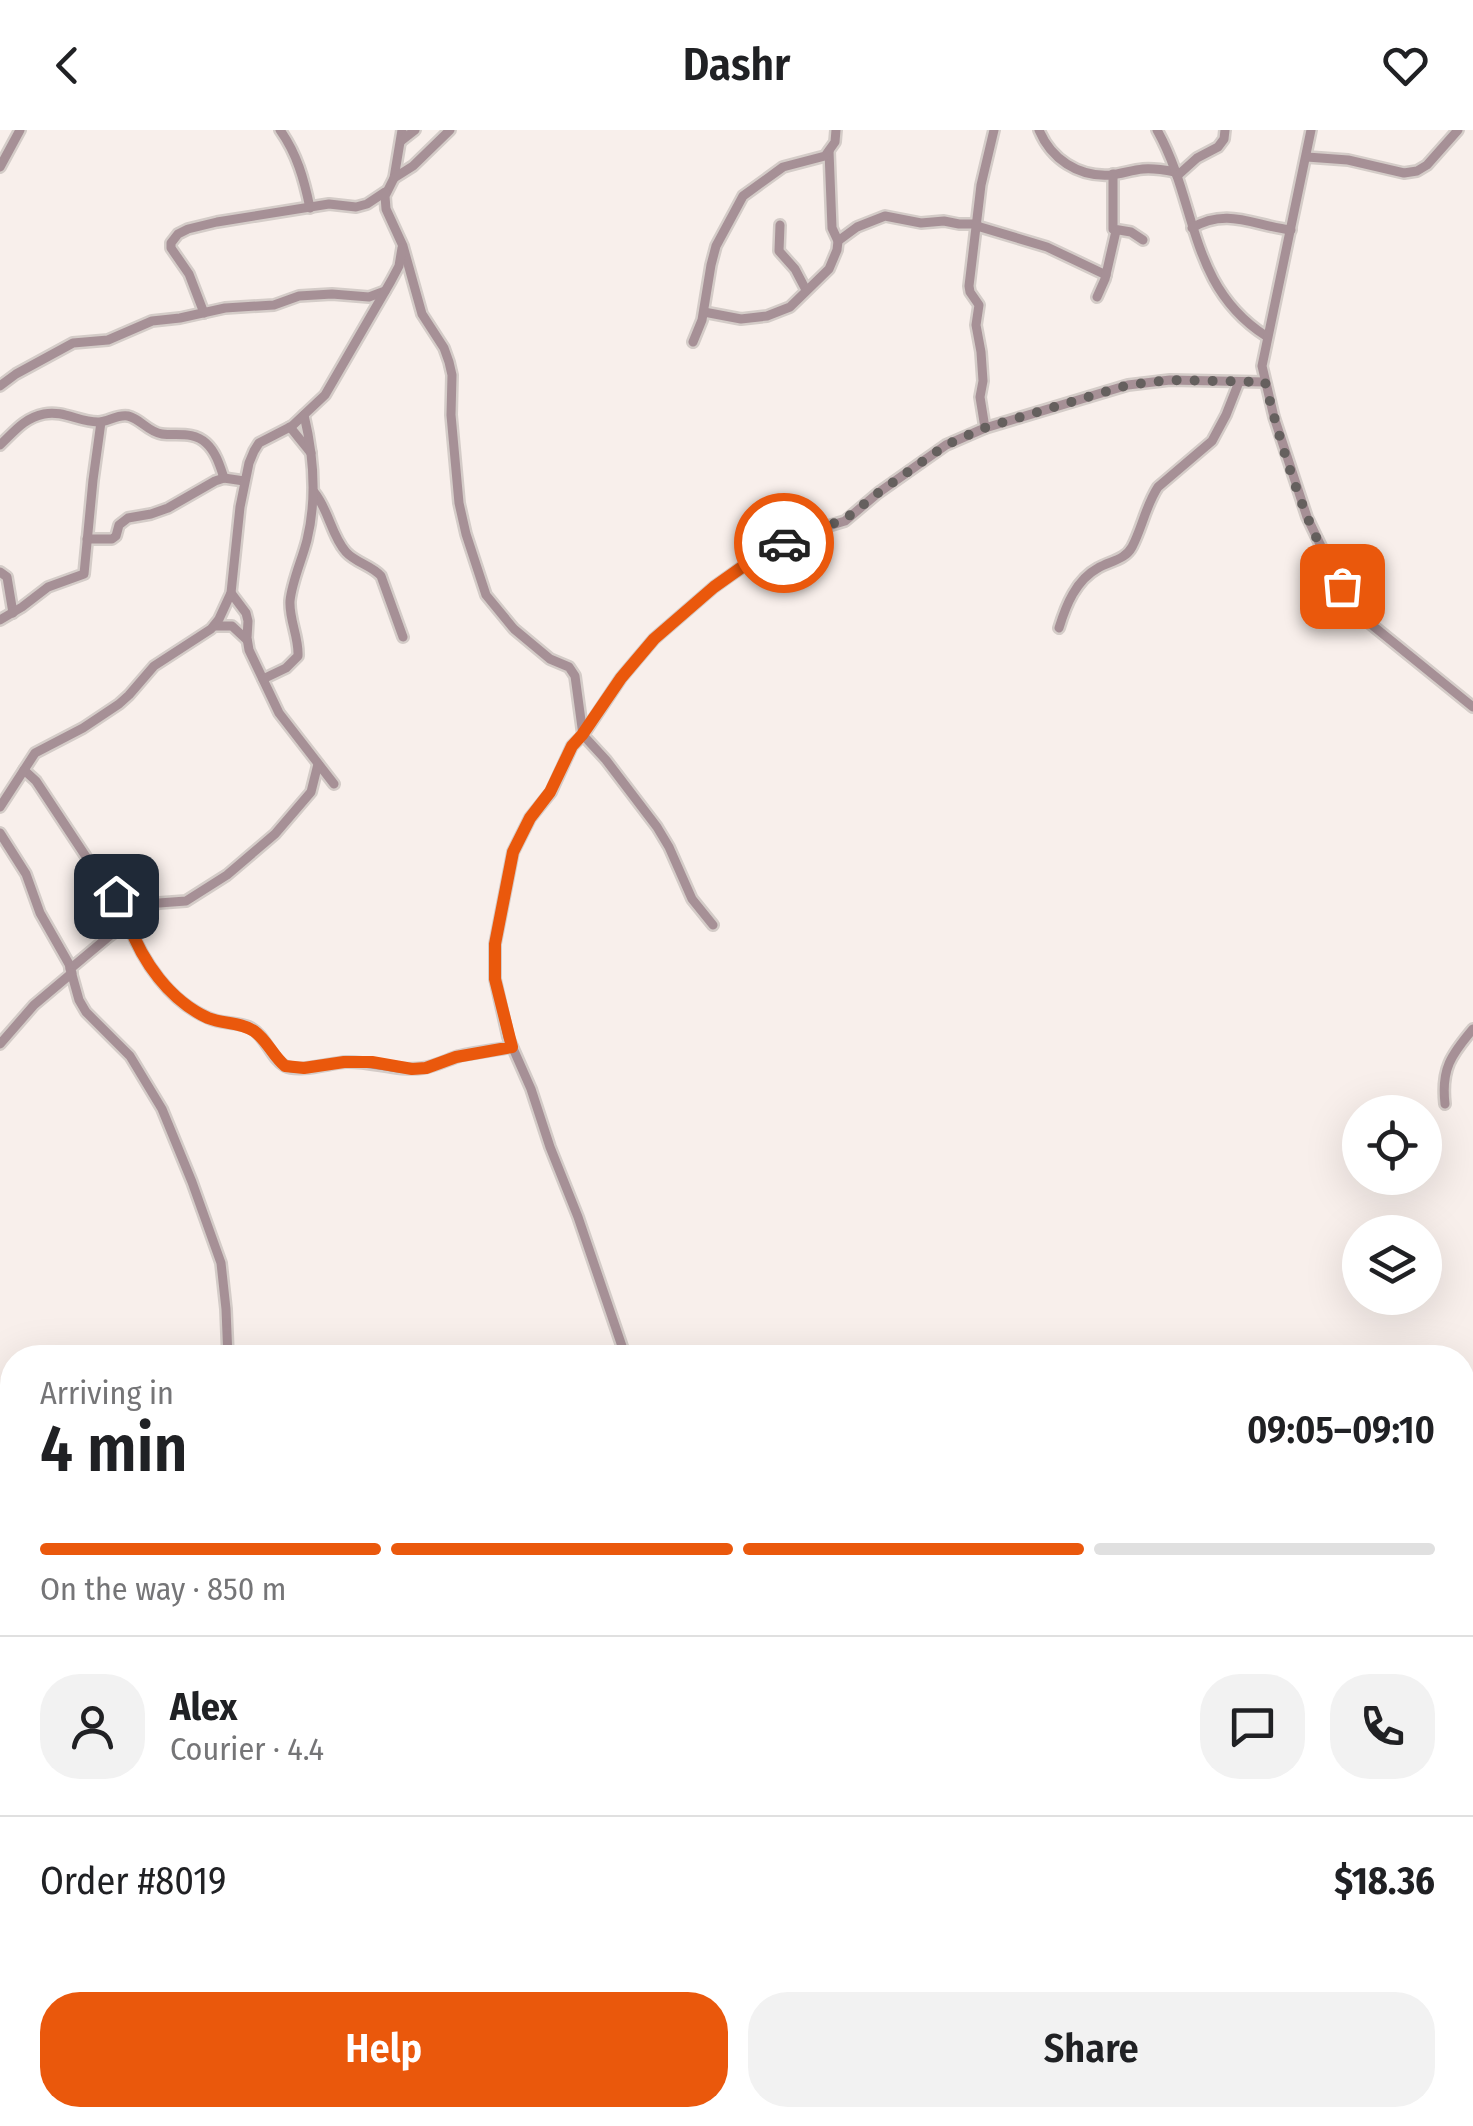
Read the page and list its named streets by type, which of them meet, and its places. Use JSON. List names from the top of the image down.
{
  "page": {
    "header": "Dashr",
    "heading": ["4 min", "Arriving in", "09:05–09:10"],
    "panel": [
      "Alex",
      "Courier · 4.4",
      "Order #8019",
      "$18.36"
    ],
    "bar": "On the way · 850 m",
    "buttons": ["Help", "Share"]
  }
}
